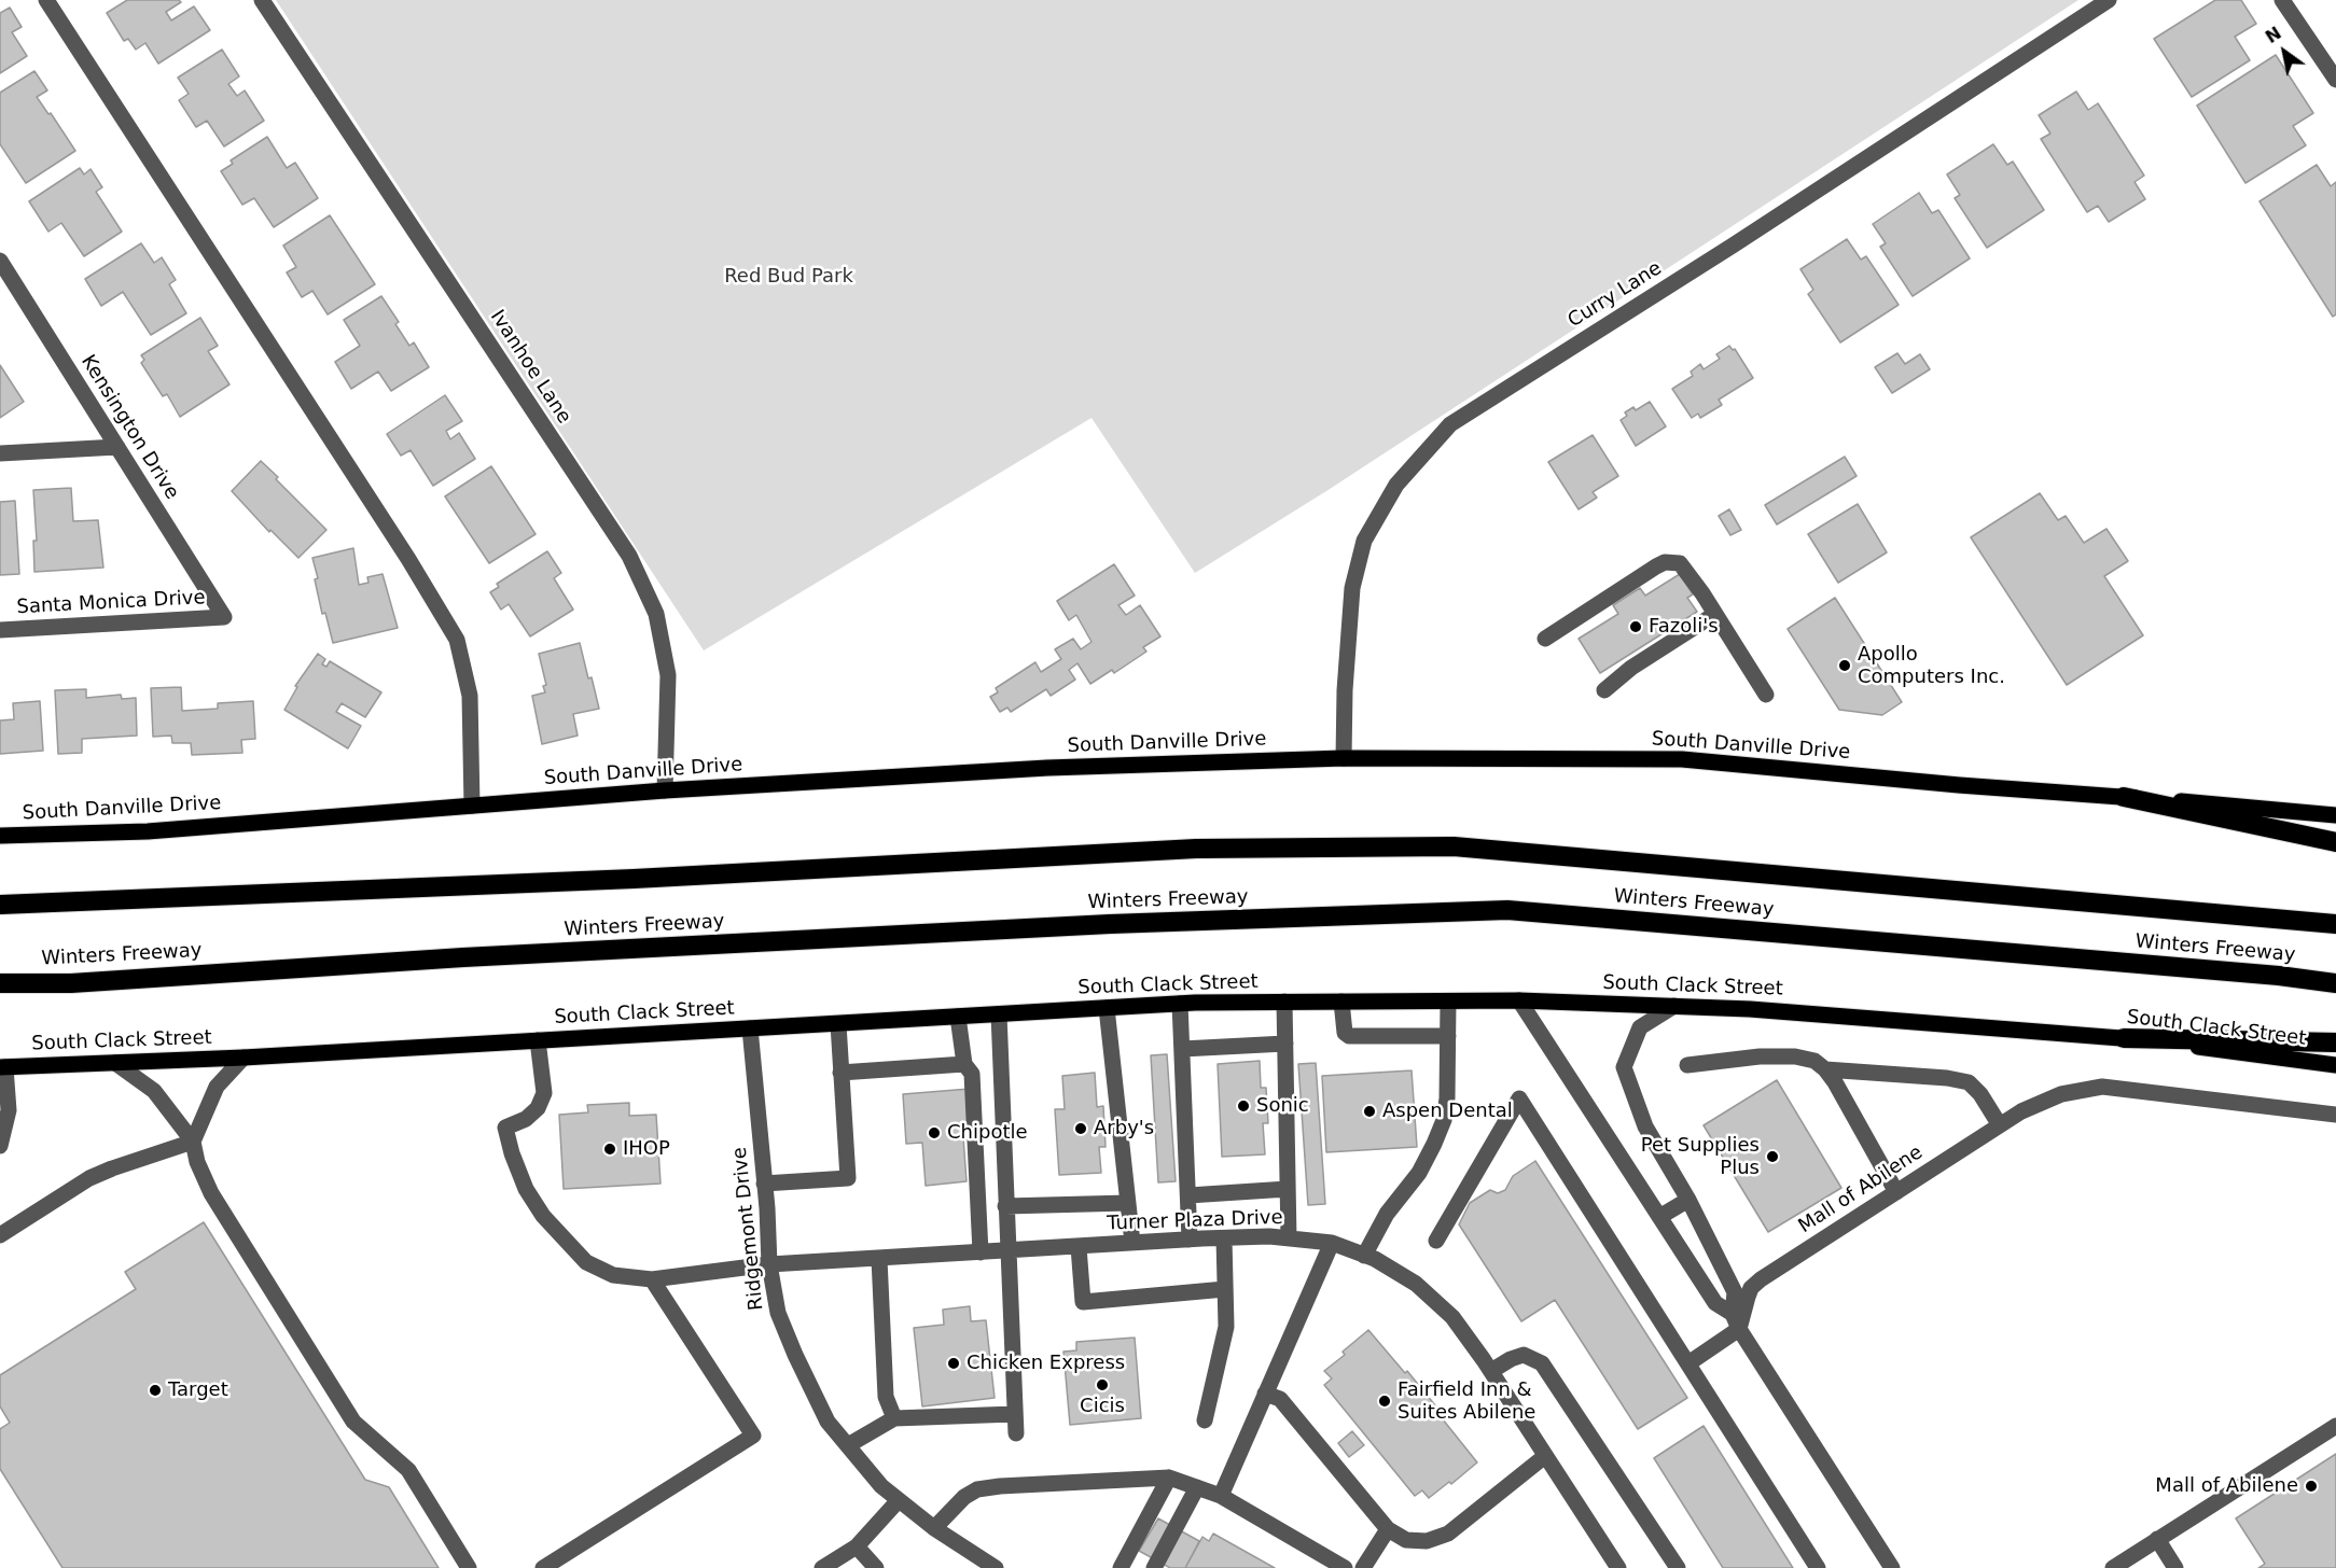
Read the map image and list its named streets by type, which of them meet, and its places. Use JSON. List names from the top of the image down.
{
  "streets": {
    "highway": ["Winters Freeway"],
    "main road": ["South Danville Drive", "South Clack Street"],
    "street": [
      "Curry Lane",
      "Ivanhoe Lane",
      "Kensington Drive",
      "Santa Monica Drive",
      "Mall of Abilene",
      "Turner Plaza Drive",
      "Ridgemont Drive"
    ]
  },
  "crossings": [
    ["Curry Lane", "South Danville Drive"],
    ["Ivanhoe Lane", "South Danville Drive"],
    ["Kensington Drive", "Santa Monica Drive"],
    ["South Clack Street", "Turner Plaza Drive"],
    ["South Clack Street", "Ridgemont Drive"],
    ["Turner Plaza Drive", "Ridgemont Drive"]
  ],
  "parks": ["Red Bud Park"],
  "places": [
    "Fazoli's",
    "Apollo Computers Inc.",
    "Sonic",
    "Aspen Dental",
    "Arby's",
    "Chipotle",
    "IHOP",
    "Pet Supplies Plus",
    "Chicken Express",
    "Cicis",
    "Target",
    "Fairfield Inn & Suites Abilene",
    "Mall of Abilene"
  ],
  "north": "top left"
}
